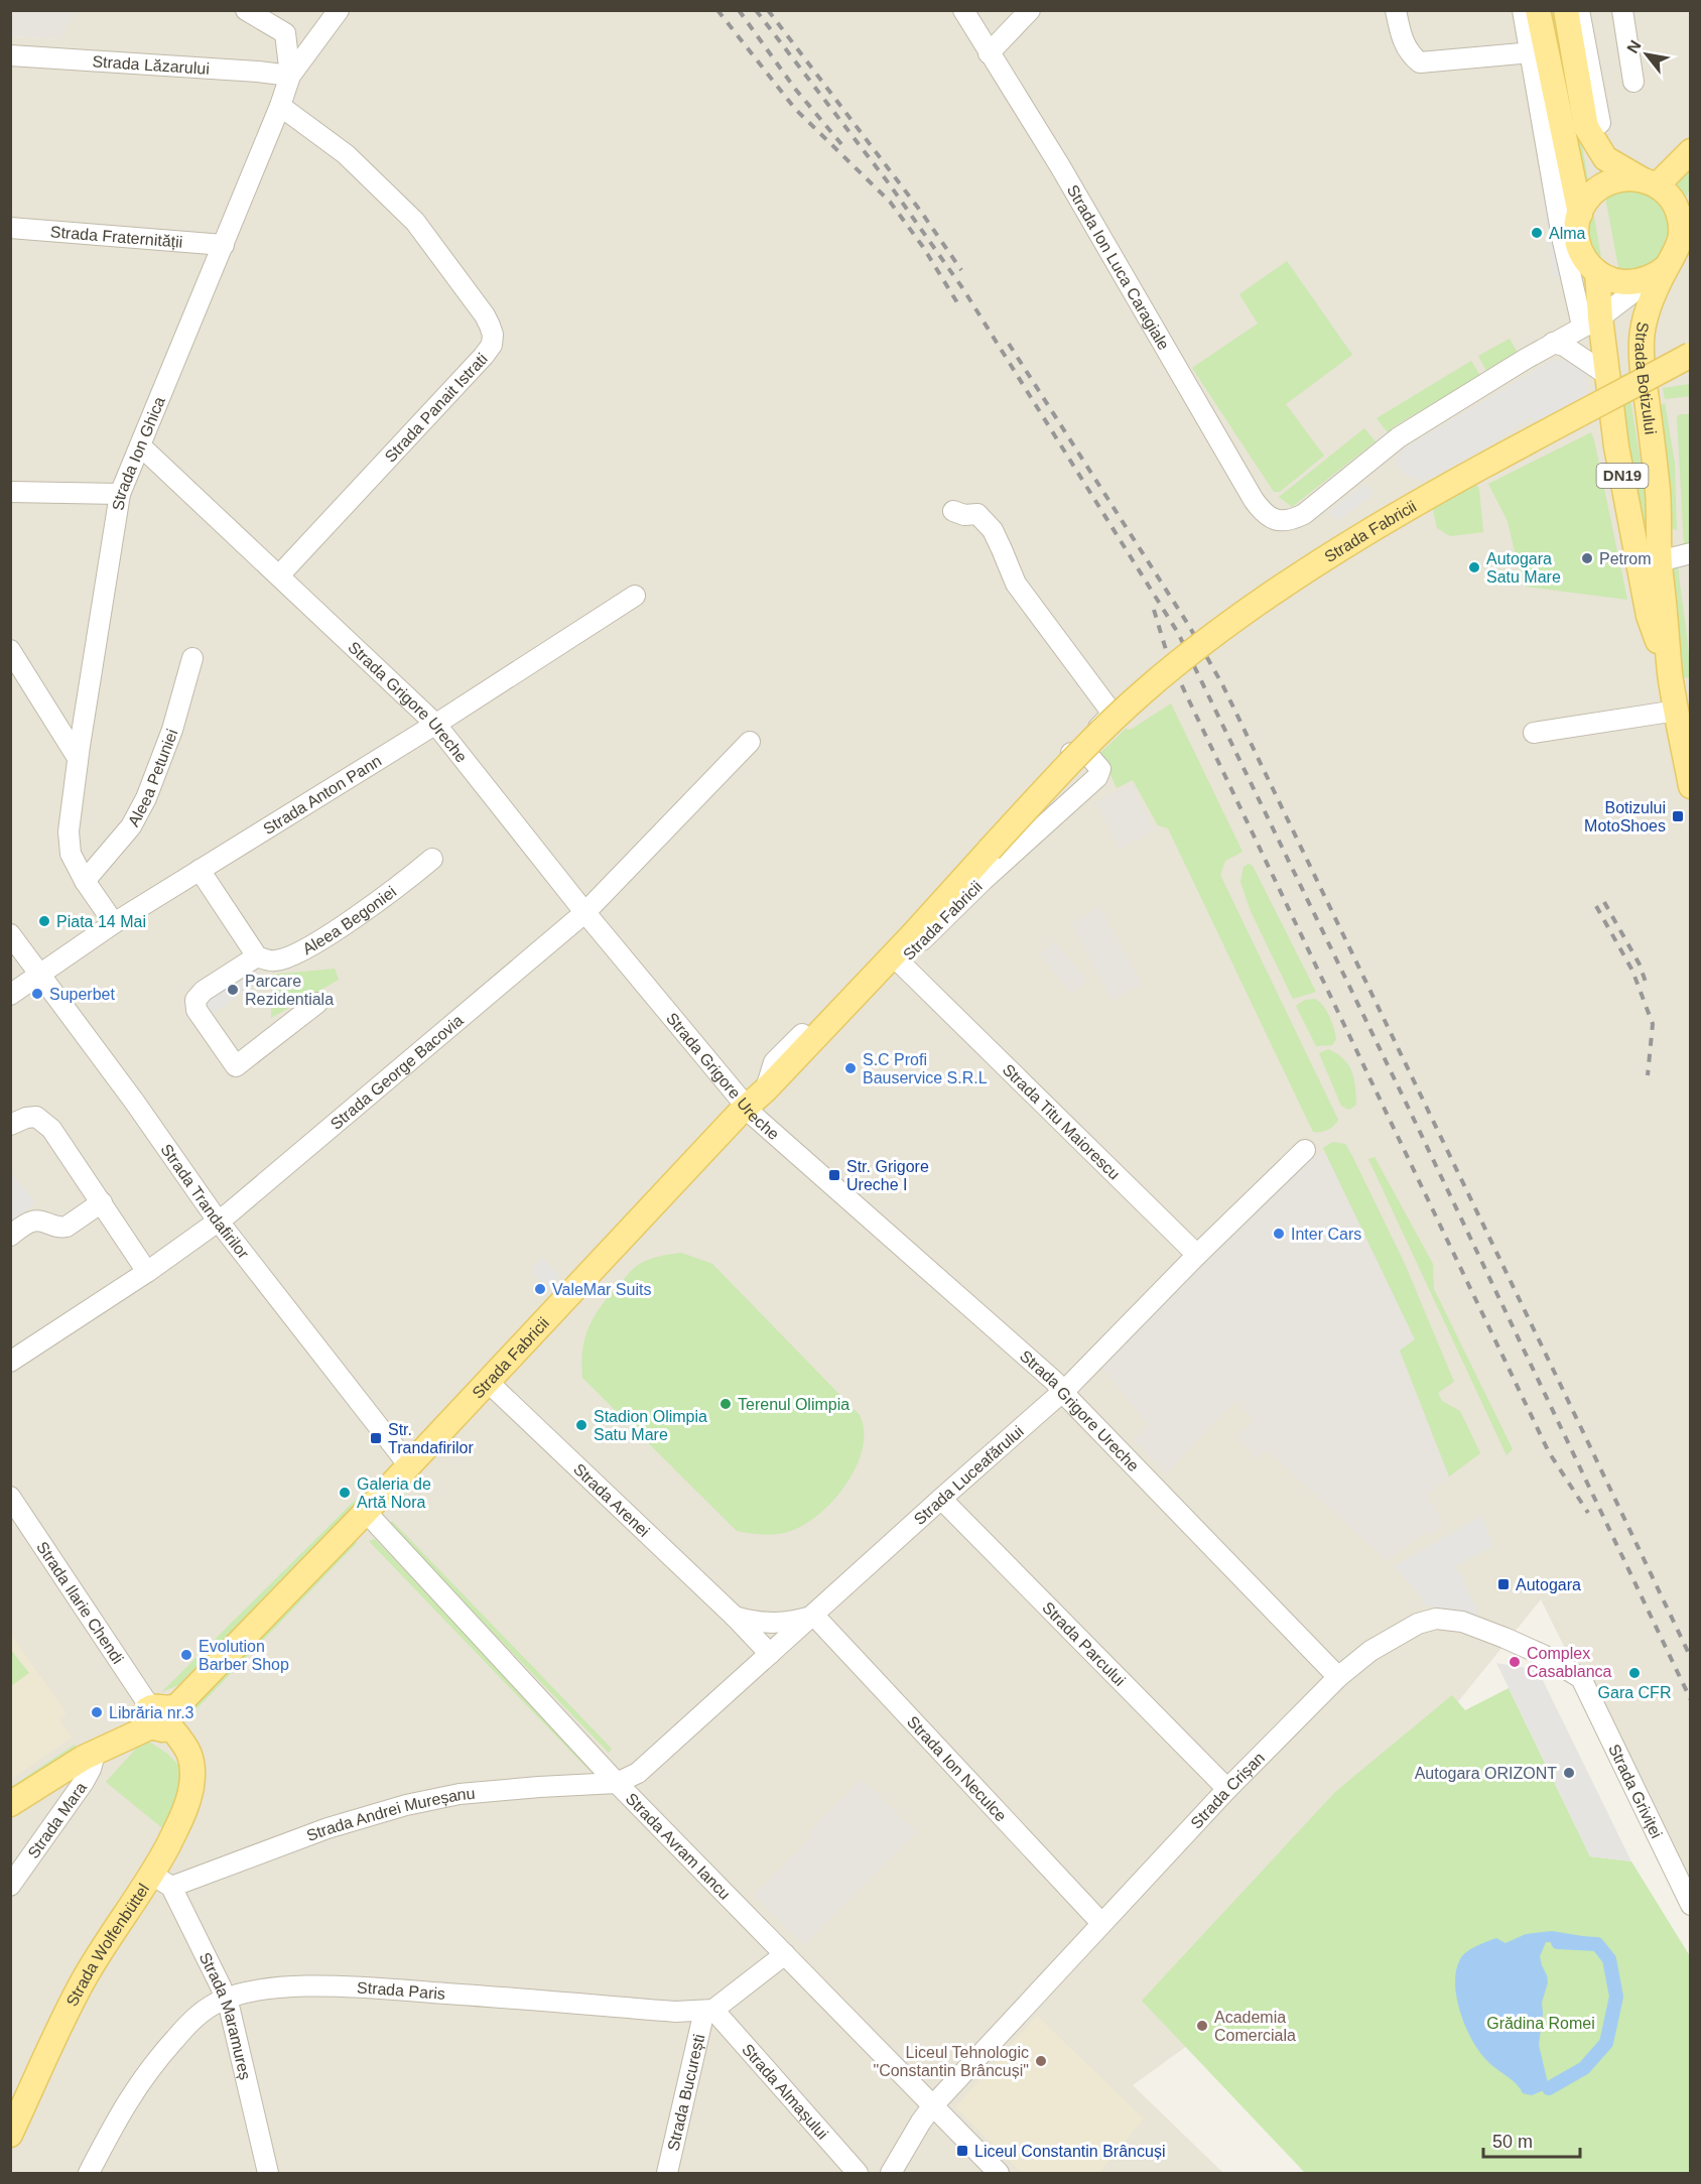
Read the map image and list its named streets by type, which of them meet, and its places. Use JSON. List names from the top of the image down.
{
  "streets": {
    "main road": [
      "Strada Botizului",
      "DN19",
      "Strada Fabricii",
      "Strada Wolfenbüttel"
    ],
    "street": [
      "Strada Lăzarului",
      "Strada Fraternității",
      "Strada Ion Luca Caragiale",
      "Strada Panait Istrati",
      "Strada Ion Ghica",
      "Strada Grigore Ureche",
      "Aleea Petuniei",
      "Strada Anton Pann",
      "Aleea Begoniei",
      "Strada George Bacovia",
      "Strada Titu Maiorescu",
      "Strada Trandafirilor",
      "Strada Luceafărului",
      "Strada Arenei",
      "Strada Ilarie Chendi",
      "Strada Parcului",
      "Strada Ion Neculce",
      "Strada Crișan",
      "Strada Griviței",
      "Strada Andrei Mureșanu",
      "Strada Mara",
      "Strada Avram Iancu",
      "Strada Paris",
      "Strada Maramureș",
      "Strada Almașului",
      "Strada București"
    ]
  },
  "crossings": [
    ["Strada Lăzarului", "Strada Ion Ghica"],
    ["Strada Fraternității", "Strada Ion Ghica"],
    ["Strada Panait Istrati", "Strada Ion Ghica"],
    ["Strada Panait Istrati", "Strada Grigore Ureche"],
    ["Strada Ion Ghica", "Strada Grigore Ureche"],
    ["Strada Ion Ghica", "Aleea Petuniei"],
    ["Strada Ion Ghica", "Strada Anton Pann"],
    ["Strada Fabricii", "Strada Grigore Ureche"],
    ["Strada Fabricii", "Strada Titu Maiorescu"],
    ["Strada Fabricii", "Strada Trandafirilor"],
    ["Strada Fabricii", "Strada Arenei"],
    ["Strada Fabricii", "Strada Ilarie Chendi"],
    ["Strada Fabricii", "Strada Mara"],
    ["Strada Fabricii", "Strada Avram Iancu"],
    ["Strada Fabricii", "Strada Wolfenbüttel"],
    ["Strada Grigore Ureche", "Strada Anton Pann"],
    ["Strada Grigore Ureche", "Strada George Bacovia"],
    ["Strada Grigore Ureche", "Strada Luceafărului"],
    ["Strada Grigore Ureche", "Strada Crișan"],
    ["Strada Anton Pann", "Strada Trandafirilor"],
    ["Strada George Bacovia", "Strada Trandafirilor"],
    ["Strada Titu Maiorescu", "Strada Luceafărului"],
    ["Strada Luceafărului", "Strada Arenei"],
    ["Strada Luceafărului", "Strada Parcului"],
    ["Strada Luceafărului", "Strada Ion Neculce"],
    ["Strada Luceafărului", "Strada Andrei Mureșanu"],
    ["Strada Luceafărului", "Strada Avram Iancu"],
    ["Strada Ilarie Chendi", "Strada Wolfenbüttel"],
    ["Strada Parcului", "Strada Crișan"],
    ["Strada Ion Neculce", "Strada Crișan"],
    ["Strada Crișan", "Strada Griviței"],
    ["Strada Crișan", "Strada Avram Iancu"],
    ["Strada Andrei Mureșanu", "Strada Avram Iancu"],
    ["Strada Andrei Mureșanu", "Strada Wolfenbüttel"],
    ["Strada Andrei Mureșanu", "Strada Maramureș"],
    ["Strada Wolfenbüttel", "Strada Maramureș"],
    ["Strada Paris", "Strada Maramureș"],
    ["Strada Paris", "Strada Almașului"],
    ["Strada Paris", "Strada București"],
    ["Strada Almașului", "Strada București"]
  ],
  "parks": ["Grădina Romei"],
  "places": {
    "other": [
      "Alma",
      "Petrom",
      "Autogara Satu Mare",
      "Piata 14 Mai",
      "Parcare Rezidentiala",
      "Superbet",
      "S.C Profi Bauservice S.R.L",
      "Inter Cars",
      "ValeMar Suits",
      "Terenul Olimpia",
      "Stadion Olimpia Satu Mare",
      "Galeria de Artă Nora",
      "Evolution Barber Shop",
      "Complex Casablanca",
      "Gara CFR",
      "Librăria nr.3",
      "Autogara ORIZONT",
      "Academia Comerciala",
      "Liceul Tehnologic \"Constantin Brâncuși\""
    ],
    "transit": [
      "Botizului MotoShoes",
      "Str. Grigore Ureche I",
      "Str. Trandafirilor",
      "Autogara",
      "Liceul Constantin Brâncuși"
    ]
  },
  "scale_bar": "50 m",
  "north": "top left"
}
